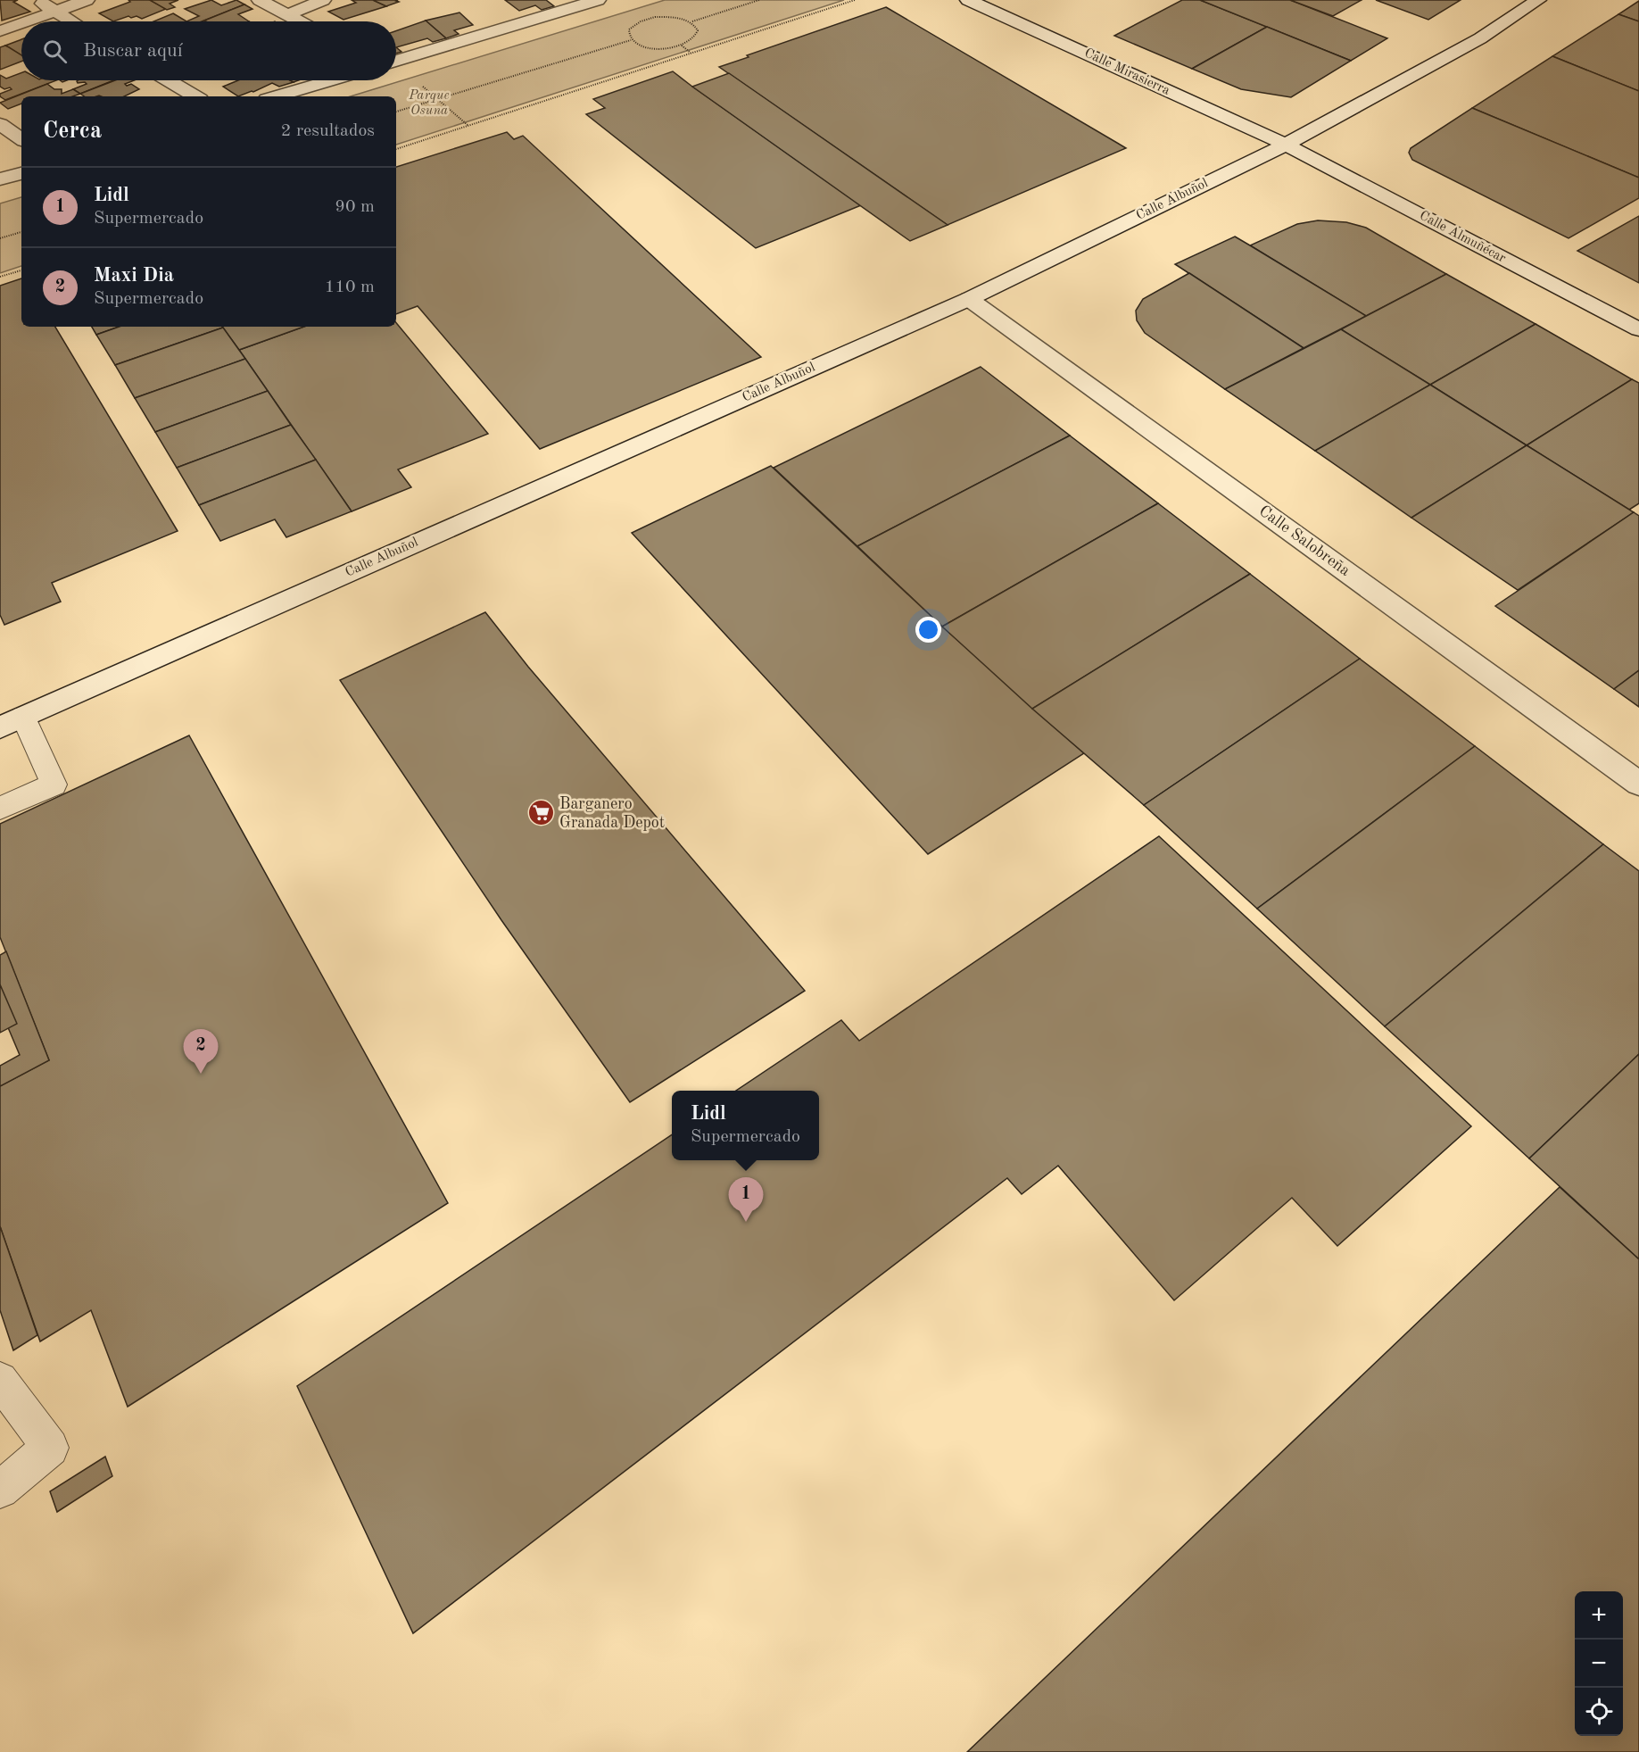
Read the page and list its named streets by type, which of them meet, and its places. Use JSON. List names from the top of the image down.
{
  "streets": {
    "street": [
      "Calle Mirasierra",
      "Calle Albuñol",
      "Calle Almuñécar",
      "Calle Salobreña"
    ]
  },
  "crossings": [
    ["Calle Mirasierra", "Calle Albuñol"],
    ["Calle Mirasierra", "Calle Almuñécar"],
    ["Calle Albuñol", "Calle Almuñécar"],
    ["Calle Albuñol", "Calle Salobreña"]
  ],
  "parks": ["Parque Osuna"],
  "places": {
    "supermarket": ["Barganero Granada Depot"]
  },
  "page": {
    "search": "Buscar aquí",
    "heading": ["Cerca", "2 resultados"],
    "list": [
      {
        "mark": "1",
        "name": "Lidl",
        "note": "Supermercado",
        "value": "90 m"
      },
      {
        "mark": "2",
        "name": "Maxi Dia",
        "note": "Supermercado",
        "value": "110 m"
      }
    ],
    "pins": ["2", "1"],
    "popup": ["Lidl", "Supermercado"],
    "map_buttons": ["+", "−"]
  }
}
